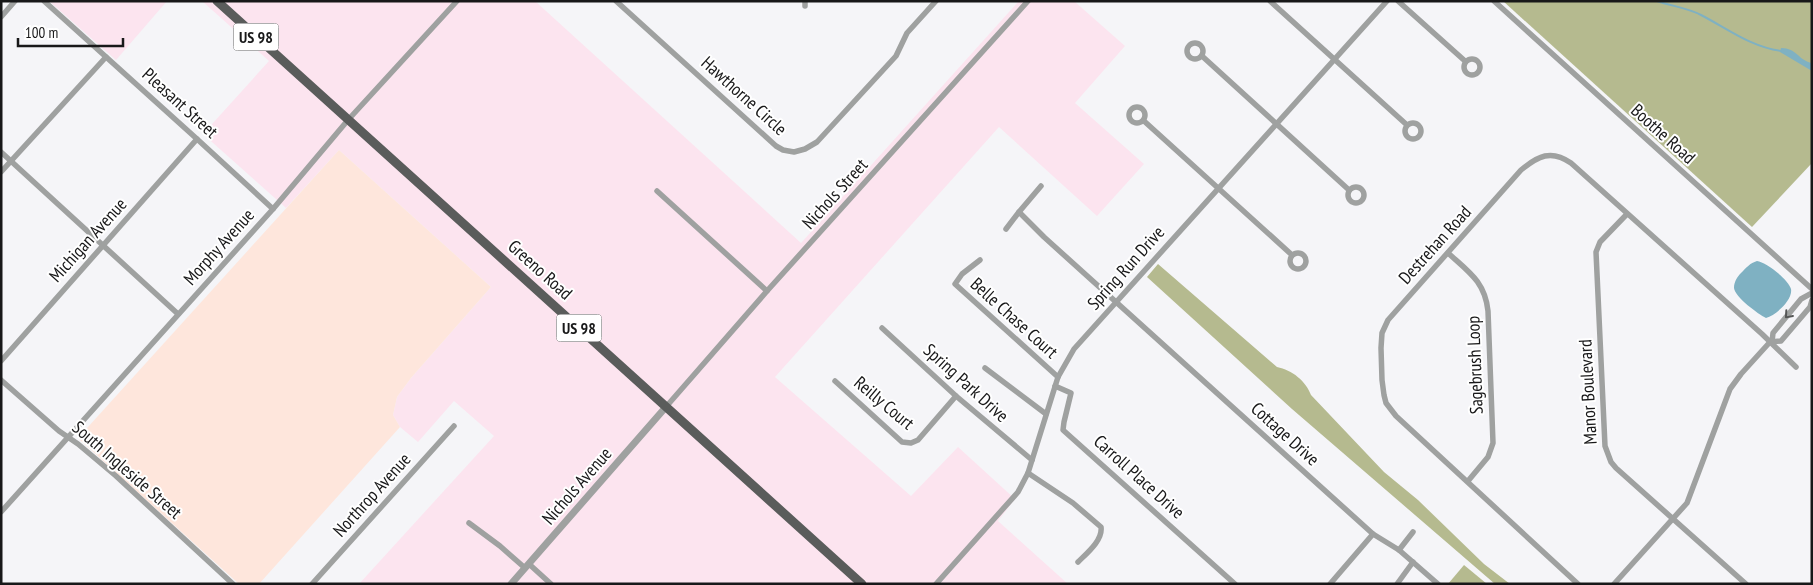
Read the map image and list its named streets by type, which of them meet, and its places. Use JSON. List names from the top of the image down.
{
  "streets": {
    "main road": ["US 98", "Greeno Road"],
    "street": [
      "Hawthorne Circle",
      "Pleasant Street",
      "Boothe Road",
      "Nichols Street",
      "Michigan Avenue",
      "Destrehan Road",
      "Morphy Avenue",
      "Spring Run Drive",
      "Belle Chase Court",
      "Sagebrush Loop",
      "Spring Park Drive",
      "Manor Boulevard",
      "Reilly Court",
      "Cottage Drive",
      "South Ingleside Street",
      "Carroll Place Drive",
      "Nichols Avenue",
      "Northrop Avenue"
    ]
  },
  "crossings": [
    ["Pleasant Street", "Michigan Avenue"],
    ["Pleasant Street", "Morphy Avenue"],
    ["Nichols Street", "Greeno Road"],
    ["Nichols Street", "Nichols Avenue"],
    ["Destrehan Road", "Sagebrush Loop"],
    ["Destrehan Road", "Manor Boulevard"],
    ["Morphy Avenue", "Greeno Road"],
    ["Morphy Avenue", "South Ingleside Street"],
    ["Spring Run Drive", "Belle Chase Court"],
    ["Spring Run Drive", "Spring Park Drive"],
    ["Spring Run Drive", "Cottage Drive"],
    ["Spring Run Drive", "Carroll Place Drive"],
    ["Greeno Road", "Nichols Avenue"],
    ["Spring Park Drive", "Reilly Court"]
  ],
  "scale_bar": "100 m"
}
